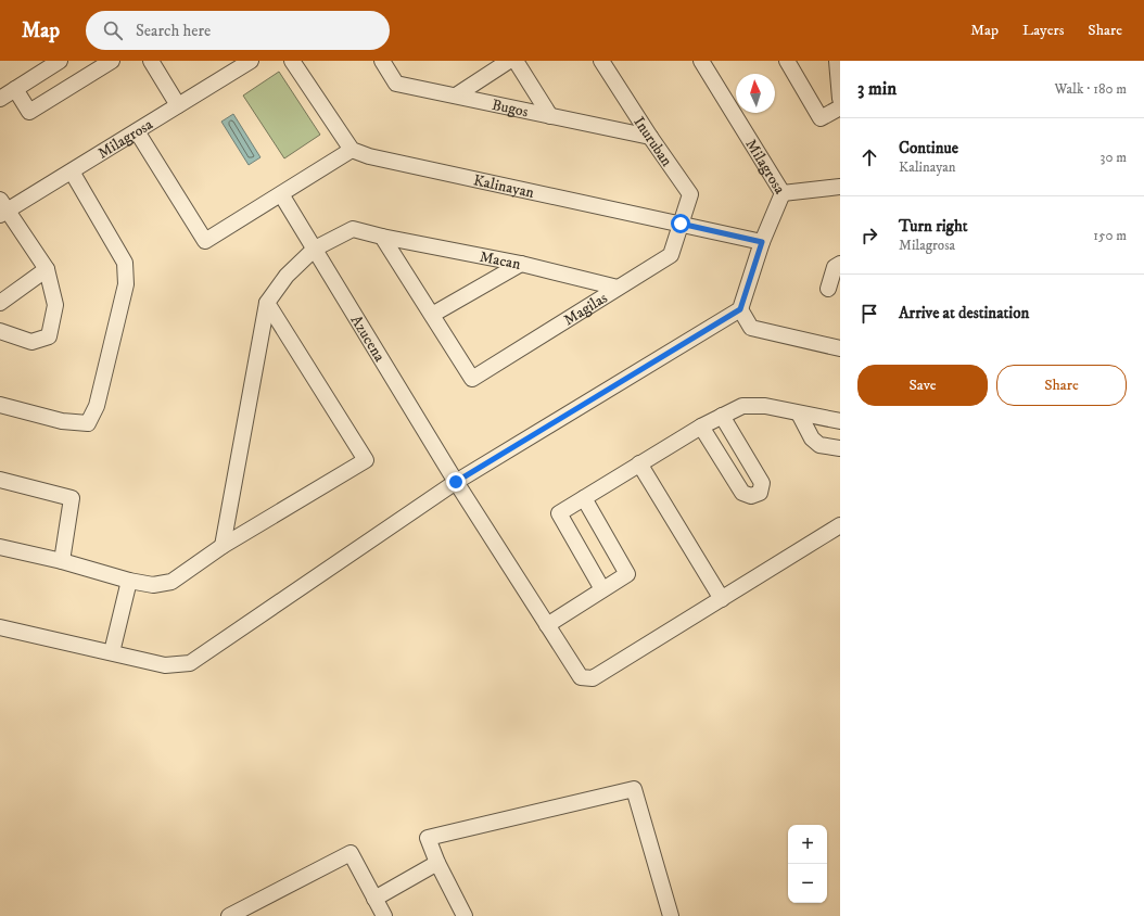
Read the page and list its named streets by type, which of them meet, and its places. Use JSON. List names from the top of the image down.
{
  "streets": {
    "street": [
      "Bugos",
      "Milagrosa",
      "Inuruban",
      "Kalinayan",
      "Macan",
      "Magilas",
      "Azucena"
    ]
  },
  "crossings": [
    ["Bugos", "Inuruban"],
    ["Milagrosa", "Kalinayan"],
    ["Inuruban", "Kalinayan"],
    ["Inuruban", "Magilas"],
    ["Kalinayan", "Magilas"],
    ["Macan", "Magilas"],
    ["Macan", "Azucena"]
  ],
  "north": "top",
  "page": {
    "header": "Map",
    "search": "Search here",
    "nav": ["Map", "Layers", "Share"],
    "heading": ["3 min", "Walk · 180 m"],
    "list": [
      ["Continue", "Kalinayan", "30 m"],
      ["Turn right", "Milagrosa", "150 m"],
      "Arrive at destination"
    ],
    "buttons": ["Save", "Share"],
    "map_buttons": ["+", "−"]
  }
}
